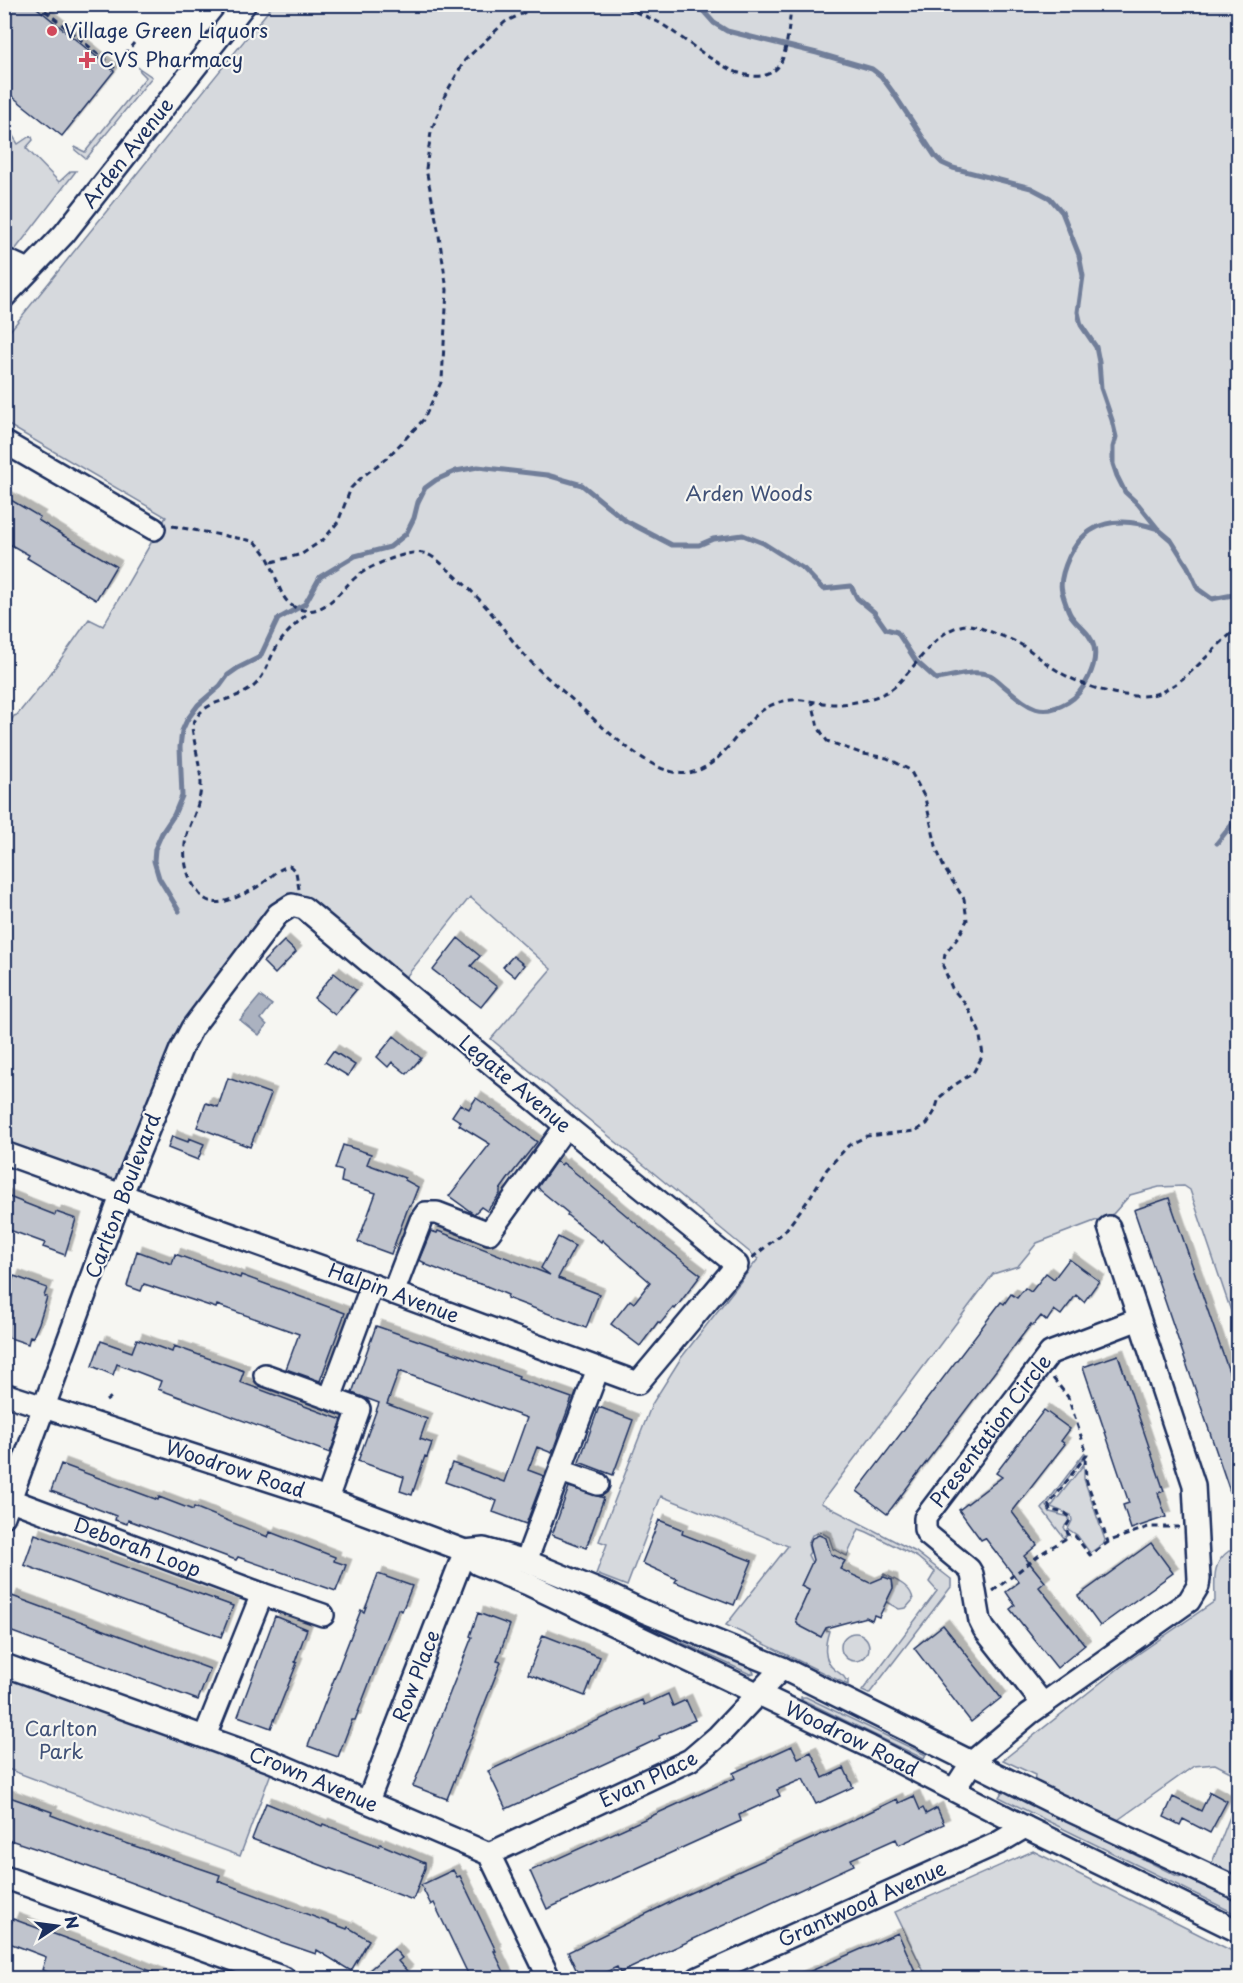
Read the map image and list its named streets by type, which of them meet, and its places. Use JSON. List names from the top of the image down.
{
  "streets": {
    "street": [
      "Arden Avenue",
      "Legate Avenue",
      "Carlton Boulevard",
      "Halpin Avenue",
      "Presentation Circle",
      "Woodrow Road",
      "Deborah Loop",
      "Row Place",
      "Evan Place",
      "Crown Avenue",
      "Grantwood Avenue"
    ]
  },
  "crossings": [
    ["Legate Avenue", "Carlton Boulevard"],
    ["Legate Avenue", "Halpin Avenue"],
    ["Carlton Boulevard", "Halpin Avenue"],
    ["Carlton Boulevard", "Woodrow Road"],
    ["Carlton Boulevard", "Deborah Loop"],
    ["Woodrow Road", "Row Place"],
    ["Woodrow Road", "Evan Place"],
    ["Woodrow Road", "Grantwood Avenue"],
    ["Row Place", "Crown Avenue"],
    ["Evan Place", "Crown Avenue"]
  ],
  "parks": ["Arden Woods", "Carlton Park"],
  "places": {
    "other": ["Village Green Liquors"],
    "health": ["CVS Pharmacy"]
  },
  "north": "right"
}
